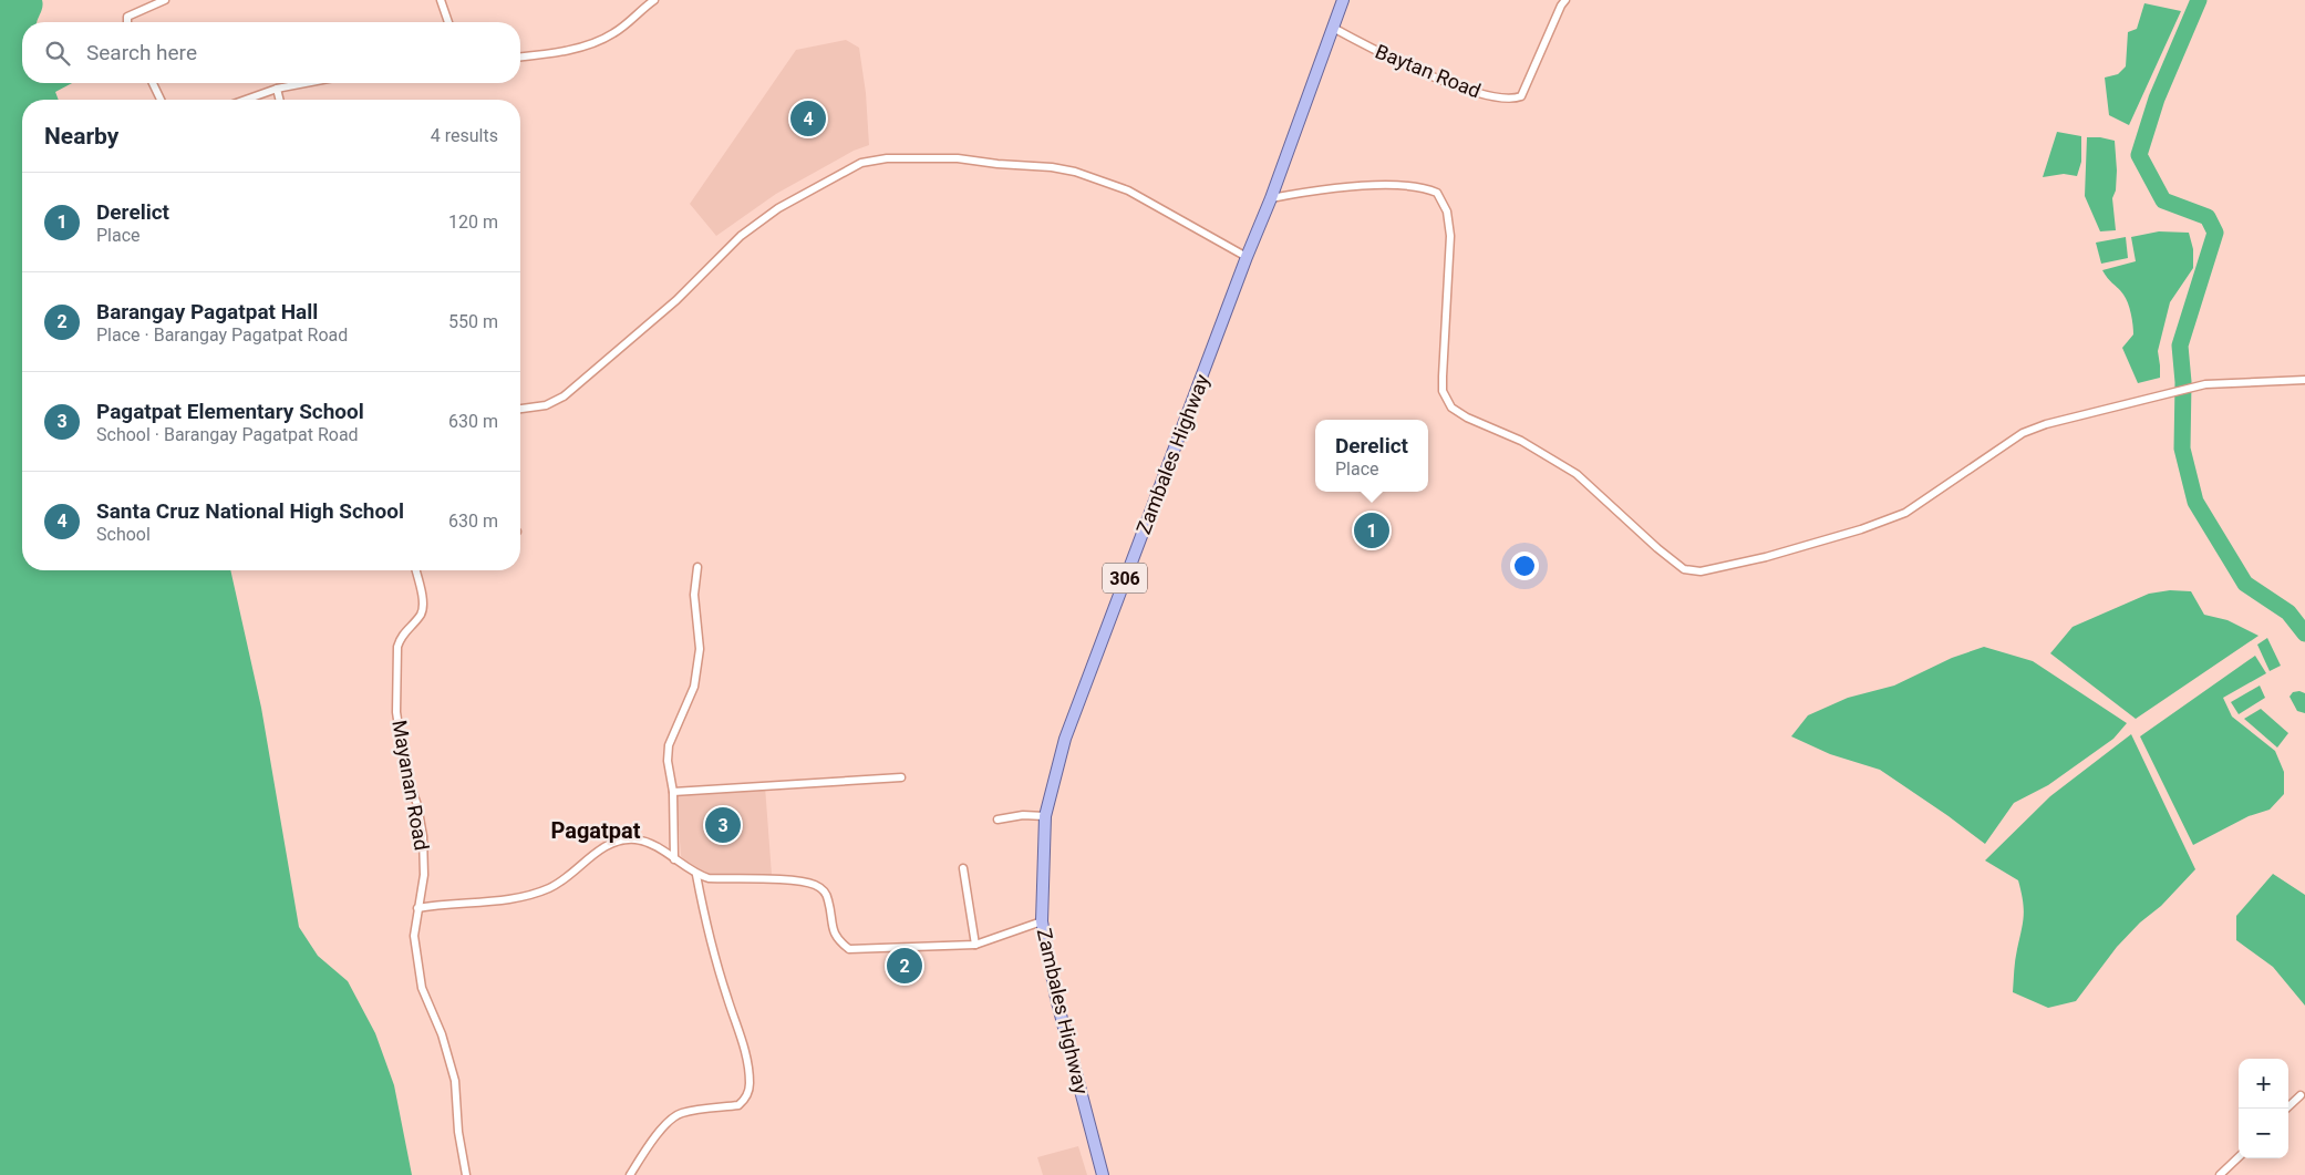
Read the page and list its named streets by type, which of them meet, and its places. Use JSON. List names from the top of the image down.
{
  "streets": {
    "main road": ["Zambales Highway", "306"],
    "street": ["Baytan Road", "Mayanan Road"]
  },
  "crossings": [
    ["Baytan Road", "Zambales Highway"]
  ],
  "districts": ["Pagatpat"],
  "page": {
    "search": "Search here",
    "pins": [
      "4",
      "1",
      "3",
      "2"
    ],
    "heading": ["Nearby", "4 results"],
    "list": [
      {
        "mark": "1",
        "name": "Derelict",
        "note": "Place",
        "value": "120 m"
      },
      {
        "mark": "2",
        "name": "Barangay Pagatpat Hall",
        "note": "Place · Barangay Pagatpat Road",
        "value": "550 m"
      },
      {
        "mark": "3",
        "name": "Pagatpat Elementary School",
        "note": "School · Barangay Pagatpat Road",
        "value": "630 m"
      },
      {
        "mark": "4",
        "name": "Santa Cruz National High School",
        "note": "School",
        "value": "630 m"
      }
    ],
    "popup": ["Derelict", "Place"],
    "map_buttons": ["+", "−"]
  }
}
